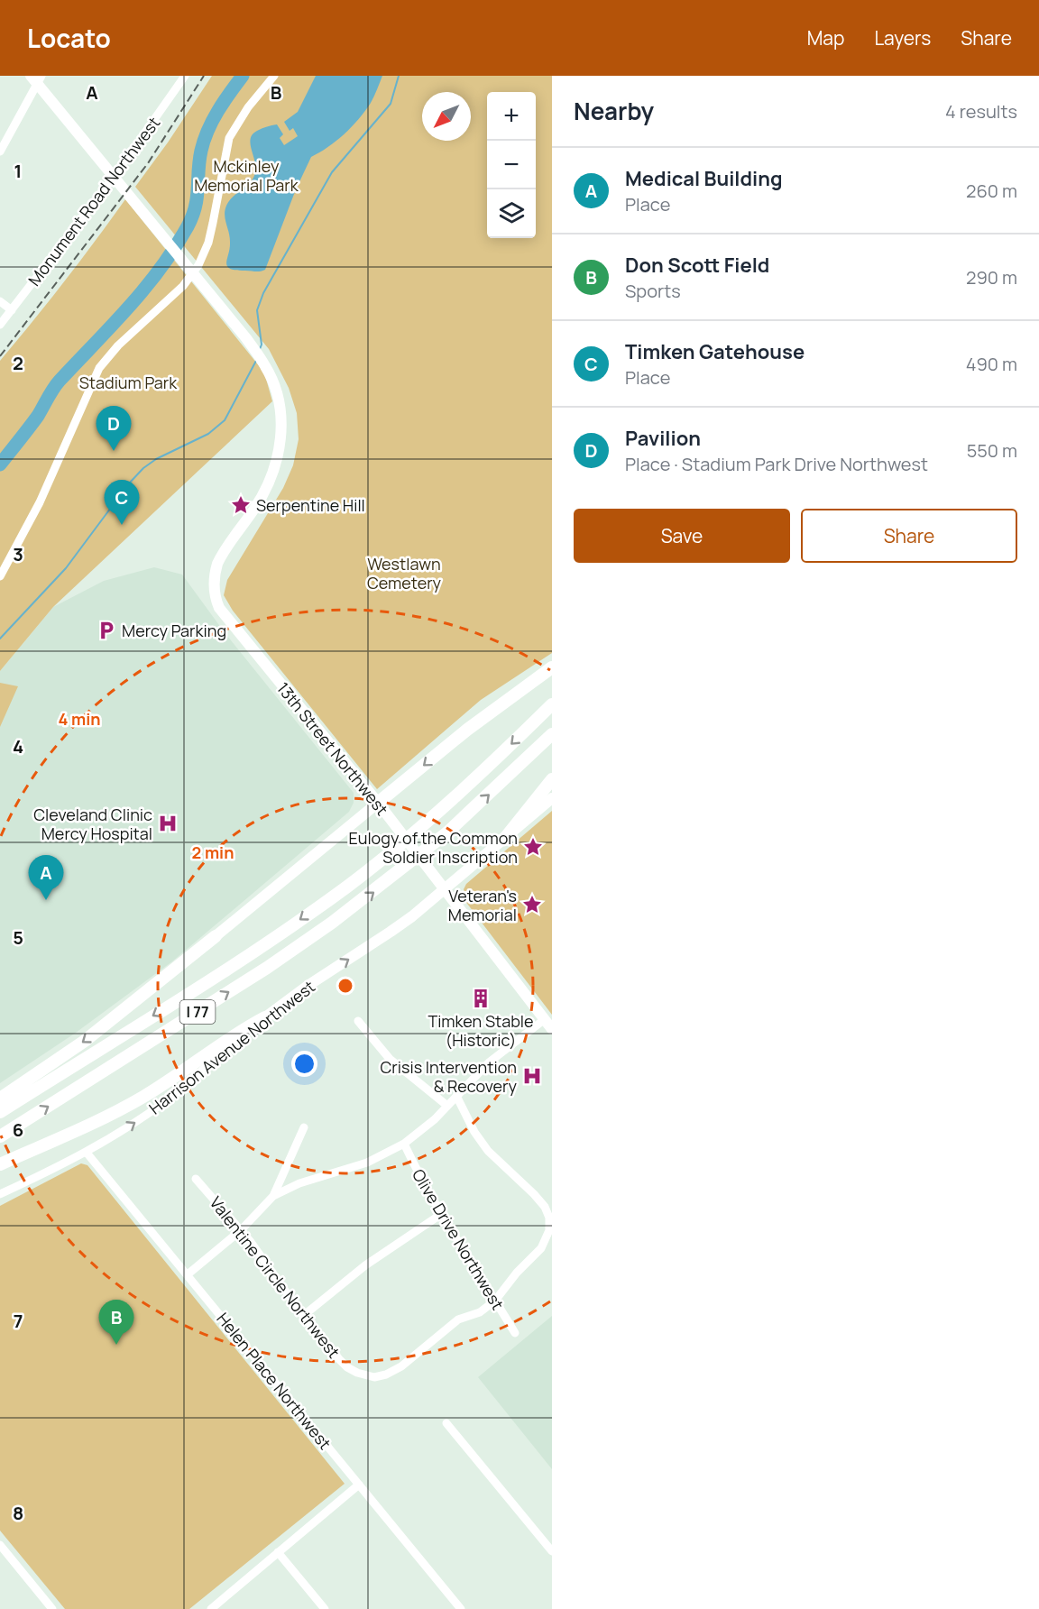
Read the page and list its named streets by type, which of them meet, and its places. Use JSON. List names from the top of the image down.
{
  "streets": {
    "highway": ["I 77"],
    "main road": ["13th Street Northwest", "Harrison Avenue Northwest"],
    "street": [
      "Monument Road Northwest",
      "Olive Drive Northwest",
      "Valentine Circle Northwest",
      "Helen Place Northwest"
    ]
  },
  "crossings": [
    ["13th Street Northwest", "Harrison Avenue Northwest"],
    ["Harrison Avenue Northwest", "Helen Place Northwest"],
    ["Olive Drive Northwest", "Valentine Circle Northwest"]
  ],
  "one_way": ["Harrison Avenue Northwest"],
  "parks": ["Mckinley Memorial Park", "Stadium Park", "Westlawn Cemetery"],
  "places": {
    "place": ["Serpentine Hill", "Eulogy of the Common Soldier Inscription", "Veteran's Memorial"],
    "parking": ["Mercy Parking"],
    "hospital": ["Cleveland Clinic Mercy Hospital", "Crisis Intervention & Recovery"],
    "building": ["Timken Stable (Historic)"]
  },
  "north": "bottom left",
  "page": {
    "header": "Locato",
    "nav": ["Map", "Layers", "Share"],
    "heading": ["Nearby", "4 results"],
    "map_buttons": ["+", "−"],
    "list": [
      {
        "mark": "A",
        "name": "Medical Building",
        "note": "Place",
        "value": "260 m"
      },
      {
        "mark": "B",
        "name": "Don Scott Field",
        "note": "Sports",
        "value": "290 m"
      },
      {
        "mark": "C",
        "name": "Timken Gatehouse",
        "note": "Place",
        "value": "490 m"
      },
      {
        "mark": "D",
        "name": "Pavilion",
        "note": "Place · Stadium Park Drive Northwest",
        "value": "550 m"
      }
    ],
    "pins": [
      "D",
      "C",
      "A",
      "B"
    ],
    "buttons": ["Save", "Share"]
  },
  "grid": {
    "columns": ["A", "B"],
    "rows": [
      "1",
      "2",
      "3",
      "4",
      "5",
      "6",
      "7",
      "8"
    ]
  },
  "rings": ["4 min", "2 min"]
}
